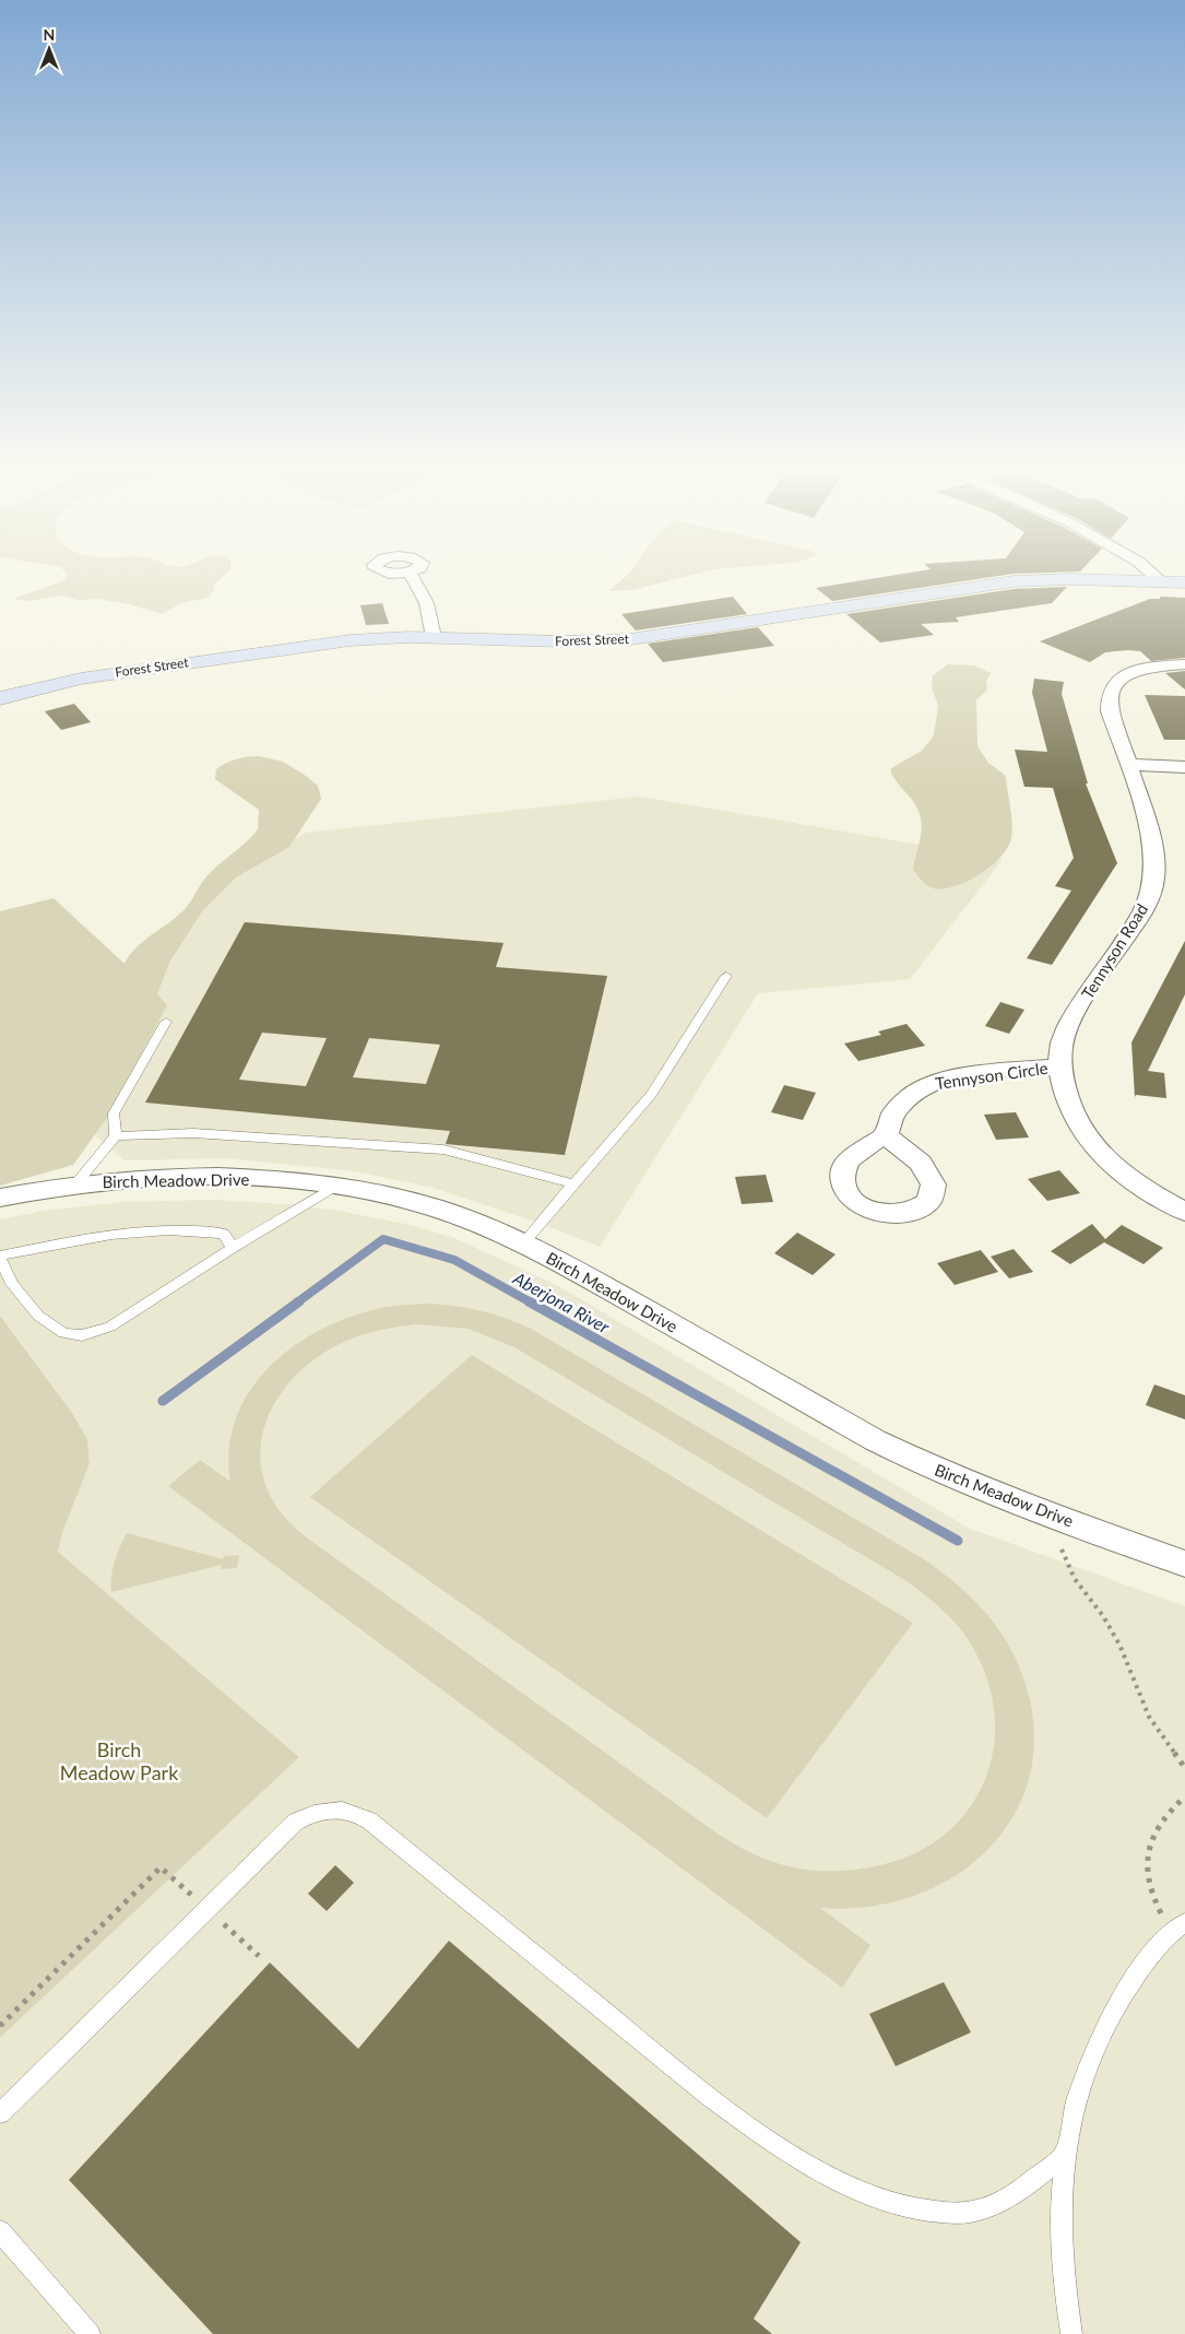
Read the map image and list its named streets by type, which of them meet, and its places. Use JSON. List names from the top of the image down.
{
  "streets": {
    "street": [
      "Forest Street",
      "Tennyson Road",
      "Tennyson Circle",
      "Birch Meadow Drive"
    ]
  },
  "crossings": [
    ["Tennyson Road", "Tennyson Circle"]
  ],
  "water": ["Aberjona River"],
  "parks": ["Birch Meadow Park"],
  "north": "top"
}
